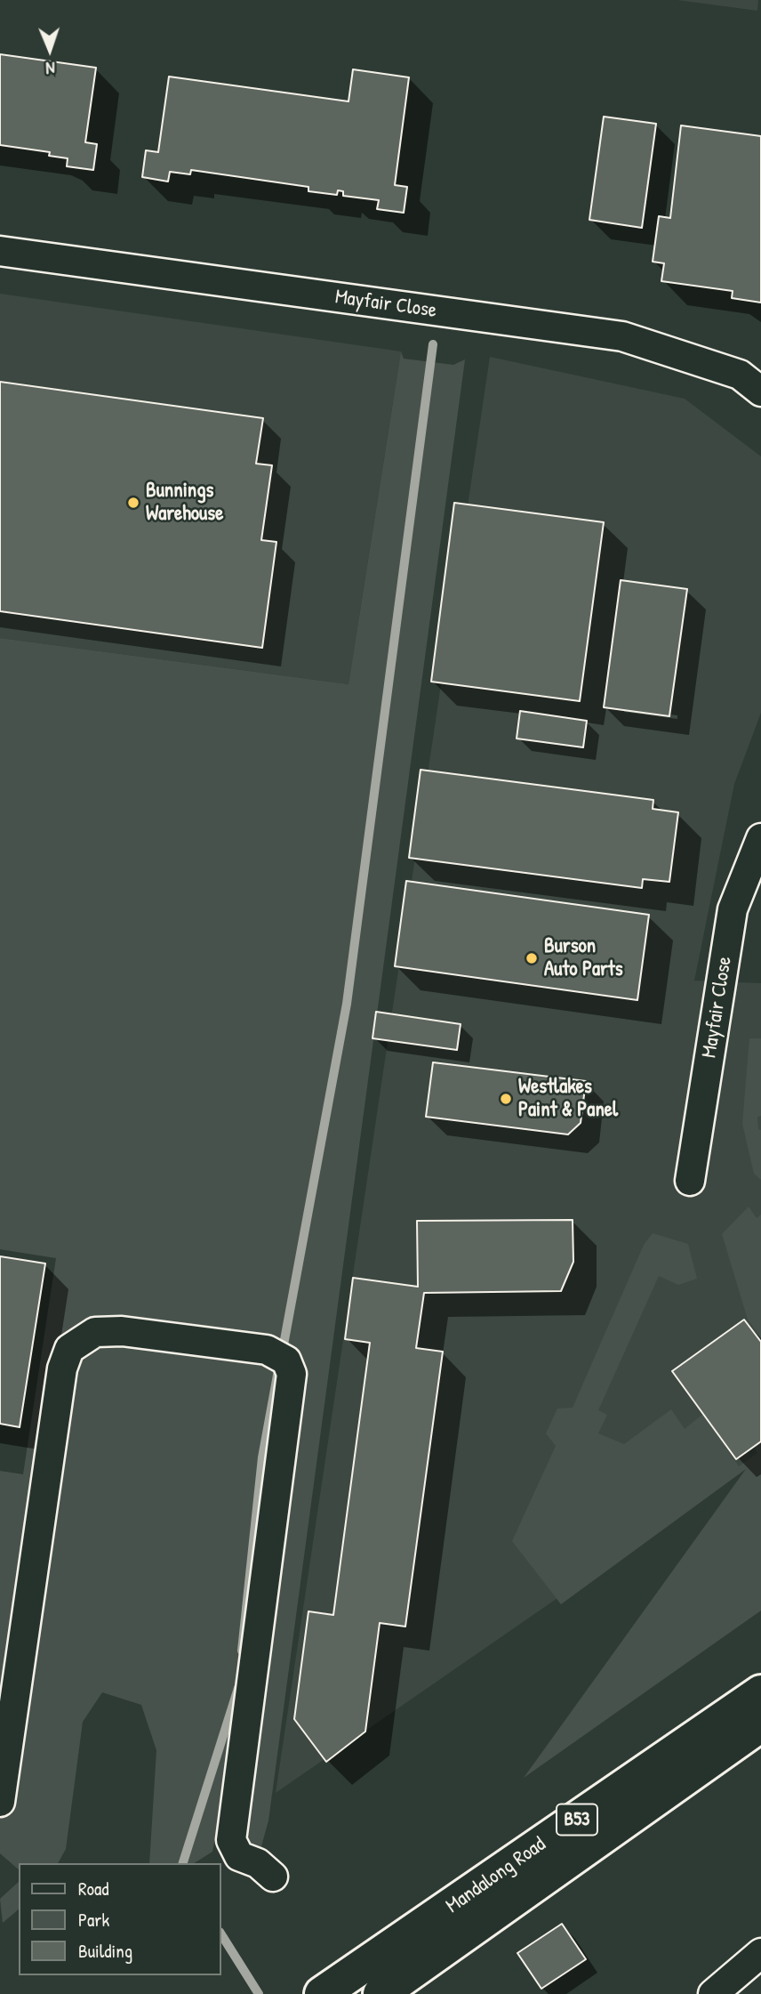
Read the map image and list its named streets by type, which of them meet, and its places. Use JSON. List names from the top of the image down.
{
  "streets": {
    "main road": ["B53", "Mandalong Road"],
    "street": ["Mayfair Close"]
  },
  "places": ["Bunnings Warehouse", "Burson Auto Parts", "Westlakes Paint & Panel"],
  "legend": ["Road", "Park", "Building"],
  "north": "bottom"
}
